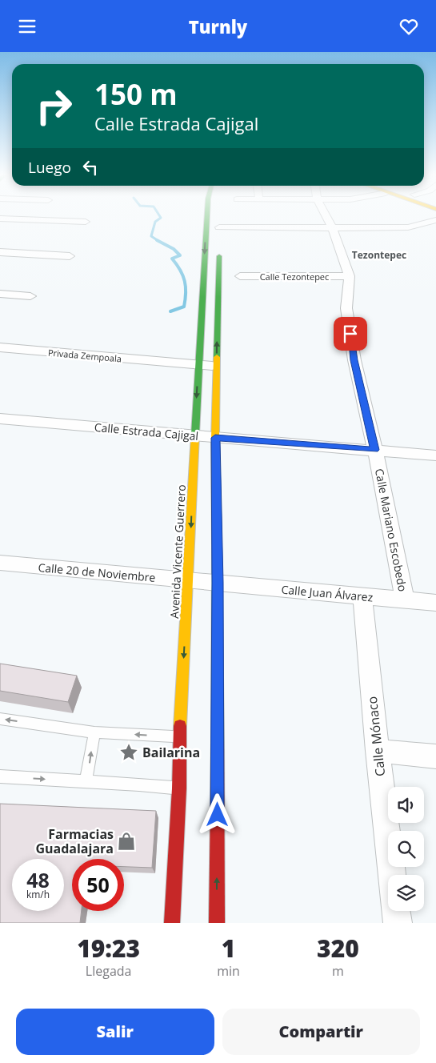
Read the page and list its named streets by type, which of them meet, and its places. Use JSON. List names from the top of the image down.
{
  "streets": {
    "main road": ["Avenida Vicente Guerrero"],
    "street": [
      "Calle Tezontepec",
      "Privada Zempoala",
      "Calle Estrada Cajigal",
      "Calle Mariano Escobedo",
      "Calle 20 de Noviembre",
      "Calle Juan Álvarez",
      "Calle Mónaco"
    ]
  },
  "crossings": [
    ["Calle Tezontepec", "Calle Mariano Escobedo"],
    ["Privada Zempoala", "Avenida Vicente Guerrero"],
    ["Calle Estrada Cajigal", "Calle Mariano Escobedo"],
    ["Calle Estrada Cajigal", "Avenida Vicente Guerrero"],
    ["Calle Mariano Escobedo", "Calle Juan Álvarez"],
    ["Avenida Vicente Guerrero", "Calle 20 de Noviembre"],
    ["Calle 20 de Noviembre", "Calle Juan Álvarez"],
    ["Calle Juan Álvarez", "Calle Mónaco"]
  ],
  "districts": ["Tezontepec"],
  "places": {
    "place": ["Bailarina"],
    "shop": ["Farmacias Guadalajara"]
  },
  "page": {
    "header": "Turnly",
    "turn": ["150 m", "Calle Estrada Cajigal"],
    "then": "Luego",
    "speed": "48 km/h",
    "limit": "50",
    "eta": [
      "19:23",
      "Llegada",
      "1",
      "min",
      "320",
      "m"
    ],
    "buttons": ["Salir", "Compartir"]
  }
}
